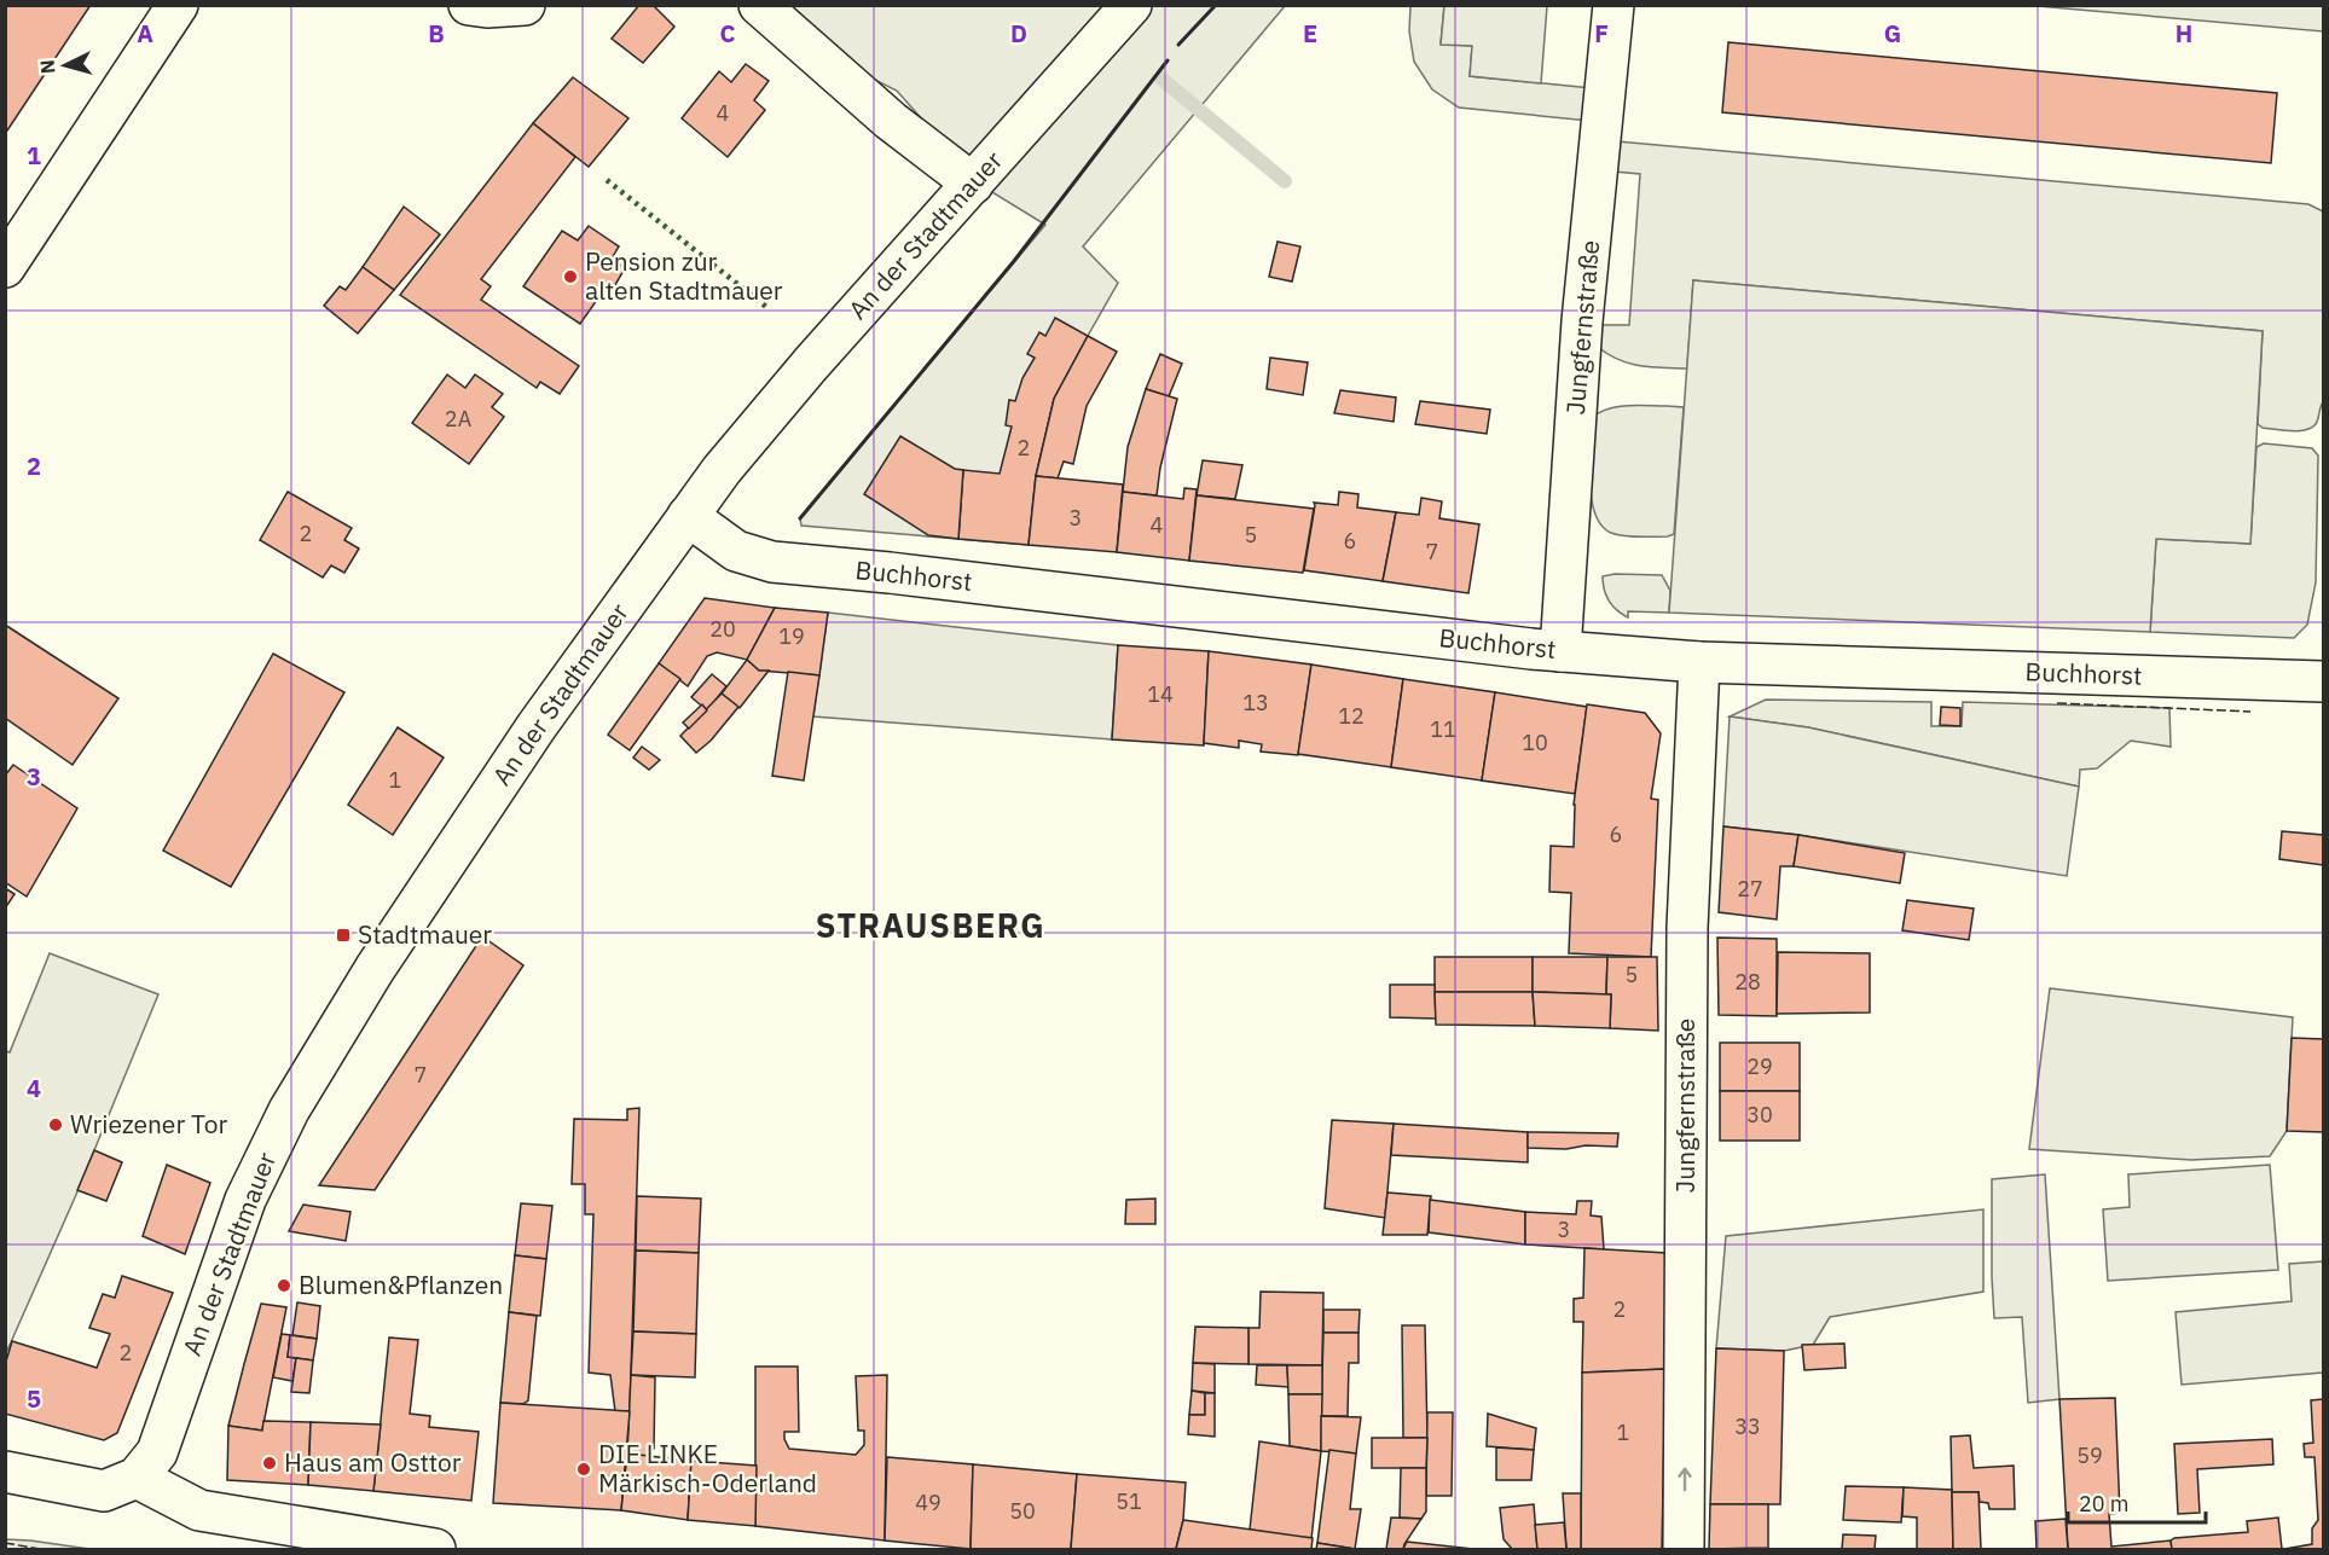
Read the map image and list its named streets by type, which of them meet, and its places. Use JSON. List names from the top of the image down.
{
  "streets": {
    "street": ["An der Stadtmauer", "Jungfernstraße", "Buchhorst"]
  },
  "crossings": [
    ["An der Stadtmauer", "Buchhorst"],
    ["Jungfernstraße", "Buchhorst"]
  ],
  "one_way": ["Jungfernstraße"],
  "districts": ["STRAUSBERG"],
  "places": {
    "other": [
      "Pension zur alten Stadtmauer",
      "Wriezener Tor",
      "Blumen&Pflanzen",
      "Haus am Osttor",
      "DIE LINKE Märkisch-Oderland"
    ],
    "transit": ["Stadtmauer"]
  },
  "house_numbers": [
    "4",
    "2A",
    "2",
    "3",
    "4",
    "2",
    "5",
    "6",
    "7",
    "20",
    "19",
    "14",
    "13",
    "12",
    "11",
    "10",
    "1",
    "6",
    "27",
    "5",
    "28",
    "29",
    "7",
    "30",
    "3",
    "2",
    "2",
    "33",
    "1",
    "59",
    "51",
    "49",
    "50"
  ],
  "scale_bar": "20 m",
  "north": "left",
  "grid": {
    "columns": [
      "A",
      "B",
      "C",
      "D",
      "E",
      "F",
      "G",
      "H"
    ],
    "rows": [
      "1",
      "2",
      "3",
      "4",
      "5"
    ]
  }
}
